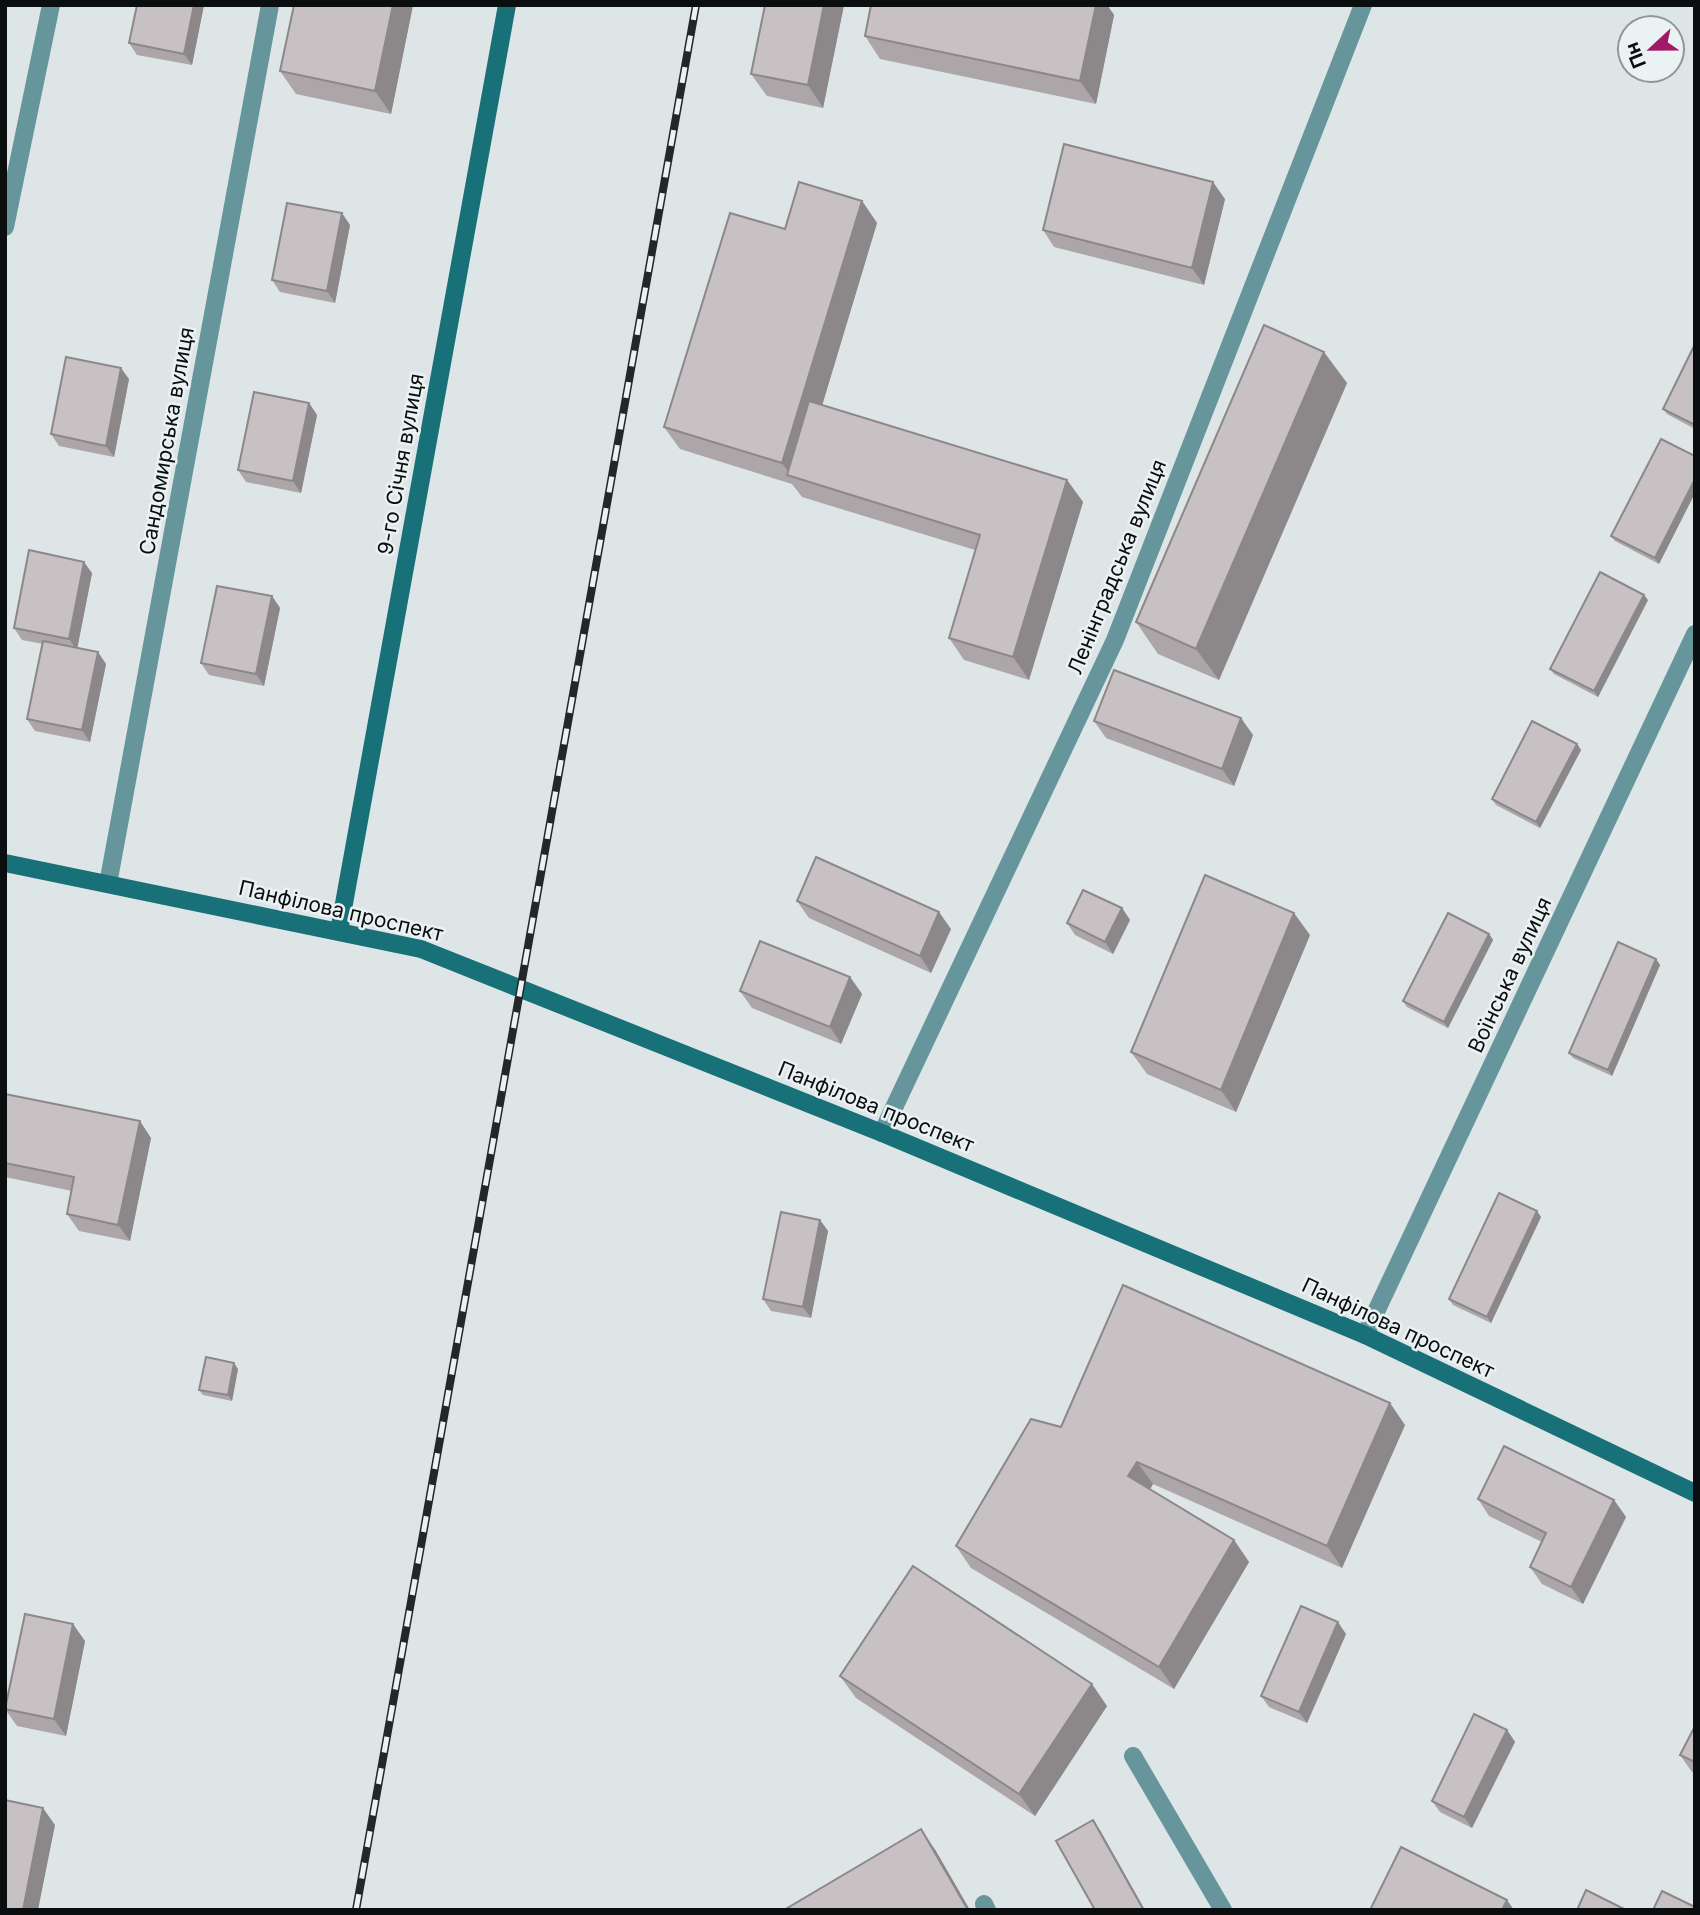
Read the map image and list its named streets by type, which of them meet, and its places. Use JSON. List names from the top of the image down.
{
  "streets": {
    "street": [
      "Сандомирська вулиця",
      "9-го Січня вулиця",
      "Ленінградська вулиця",
      "Панфілова проспект",
      "Воїнська вулиця"
    ]
  },
  "crossings": [
    ["Сандомирська вулиця", "Панфілова проспект"],
    ["9-го Січня вулиця", "Панфілова проспект"],
    ["Ленінградська вулиця", "Панфілова проспект"],
    ["Панфілова проспект", "Воїнська вулиця"]
  ],
  "north": "left"
}
